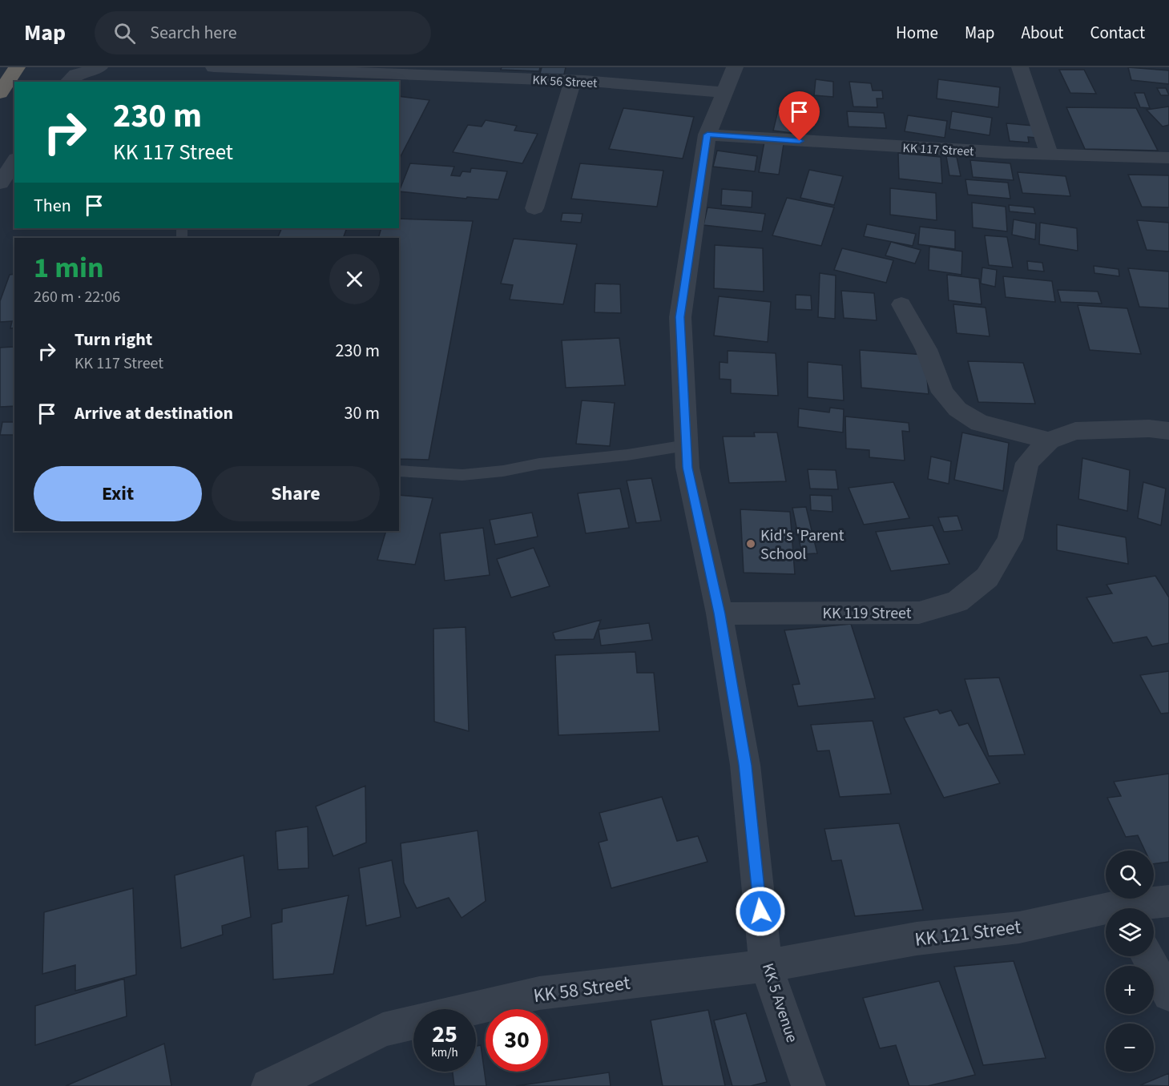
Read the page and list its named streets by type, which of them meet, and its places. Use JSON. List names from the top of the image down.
{
  "streets": {
    "street": [
      "KK 56 Street",
      "KK 117 Street",
      "KK 119 Street",
      "KK 121 Street",
      "KK 58 Street",
      "KK 5 Avenue"
    ]
  },
  "crossings": [
    ["KK 56 Street", "KK 5 Avenue"],
    ["KK 117 Street", "KK 5 Avenue"],
    ["KK 119 Street", "KK 5 Avenue"],
    ["KK 121 Street", "KK 58 Street"],
    ["KK 121 Street", "KK 5 Avenue"],
    ["KK 58 Street", "KK 5 Avenue"]
  ],
  "places": ["Kid's 'Parent School"],
  "page": {
    "header": "Map",
    "search": "Search here",
    "nav": [
      "Home",
      "Map",
      "About",
      "Contact"
    ],
    "turn": ["230 m", "KK 117 Street"],
    "then": "Then",
    "heading": ["1 min", "260 m · 22:06"],
    "list": [
      {
        "name": "Turn right",
        "note": "KK 117 Street",
        "value": "230 m"
      },
      {
        "name": "Arrive at destination",
        "value": "30 m"
      }
    ],
    "buttons": ["Exit", "Share"],
    "map_buttons": ["+", "−"],
    "speed": "25 km/h",
    "limit": "30"
  }
}
